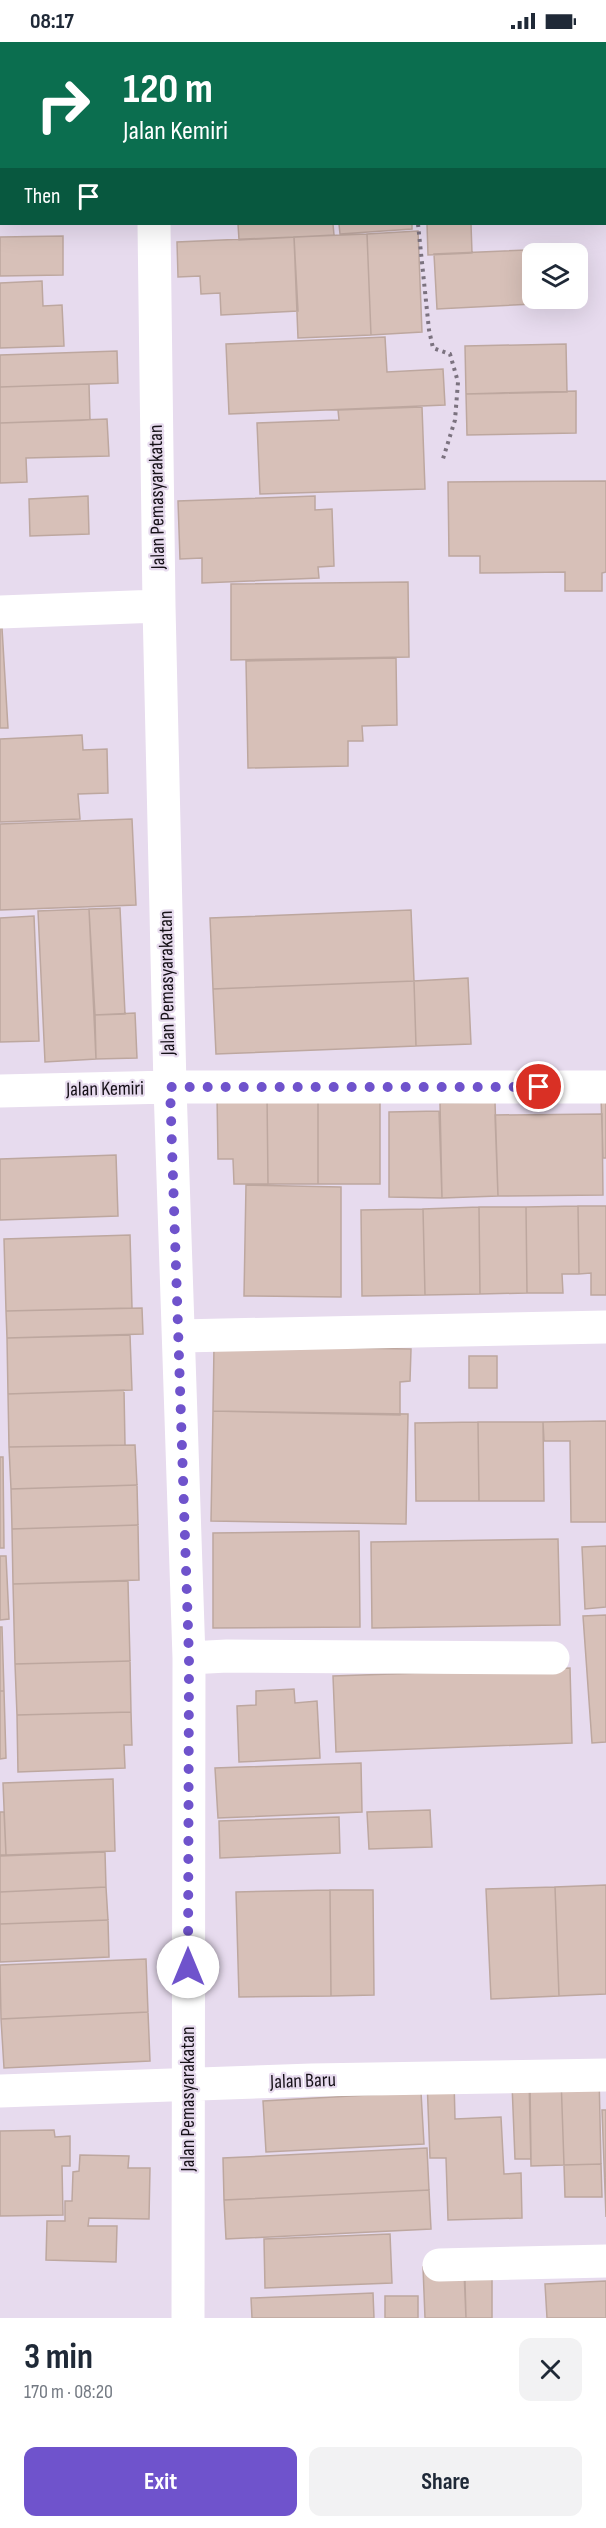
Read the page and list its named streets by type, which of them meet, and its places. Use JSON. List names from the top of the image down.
{
  "streets": {
    "street": ["Jalan Pemasyarakatan", "Jalan Kemiri", "Jalan Baru"]
  },
  "crossings": [
    ["Jalan Pemasyarakatan", "Jalan Kemiri"],
    ["Jalan Pemasyarakatan", "Jalan Baru"]
  ],
  "page": {
    "status": "08:17",
    "turn": ["120 m", "Jalan Kemiri"],
    "then": "Then",
    "heading": ["3 min", "170 m · 08:20"],
    "buttons": ["Exit", "Share"]
  }
}
